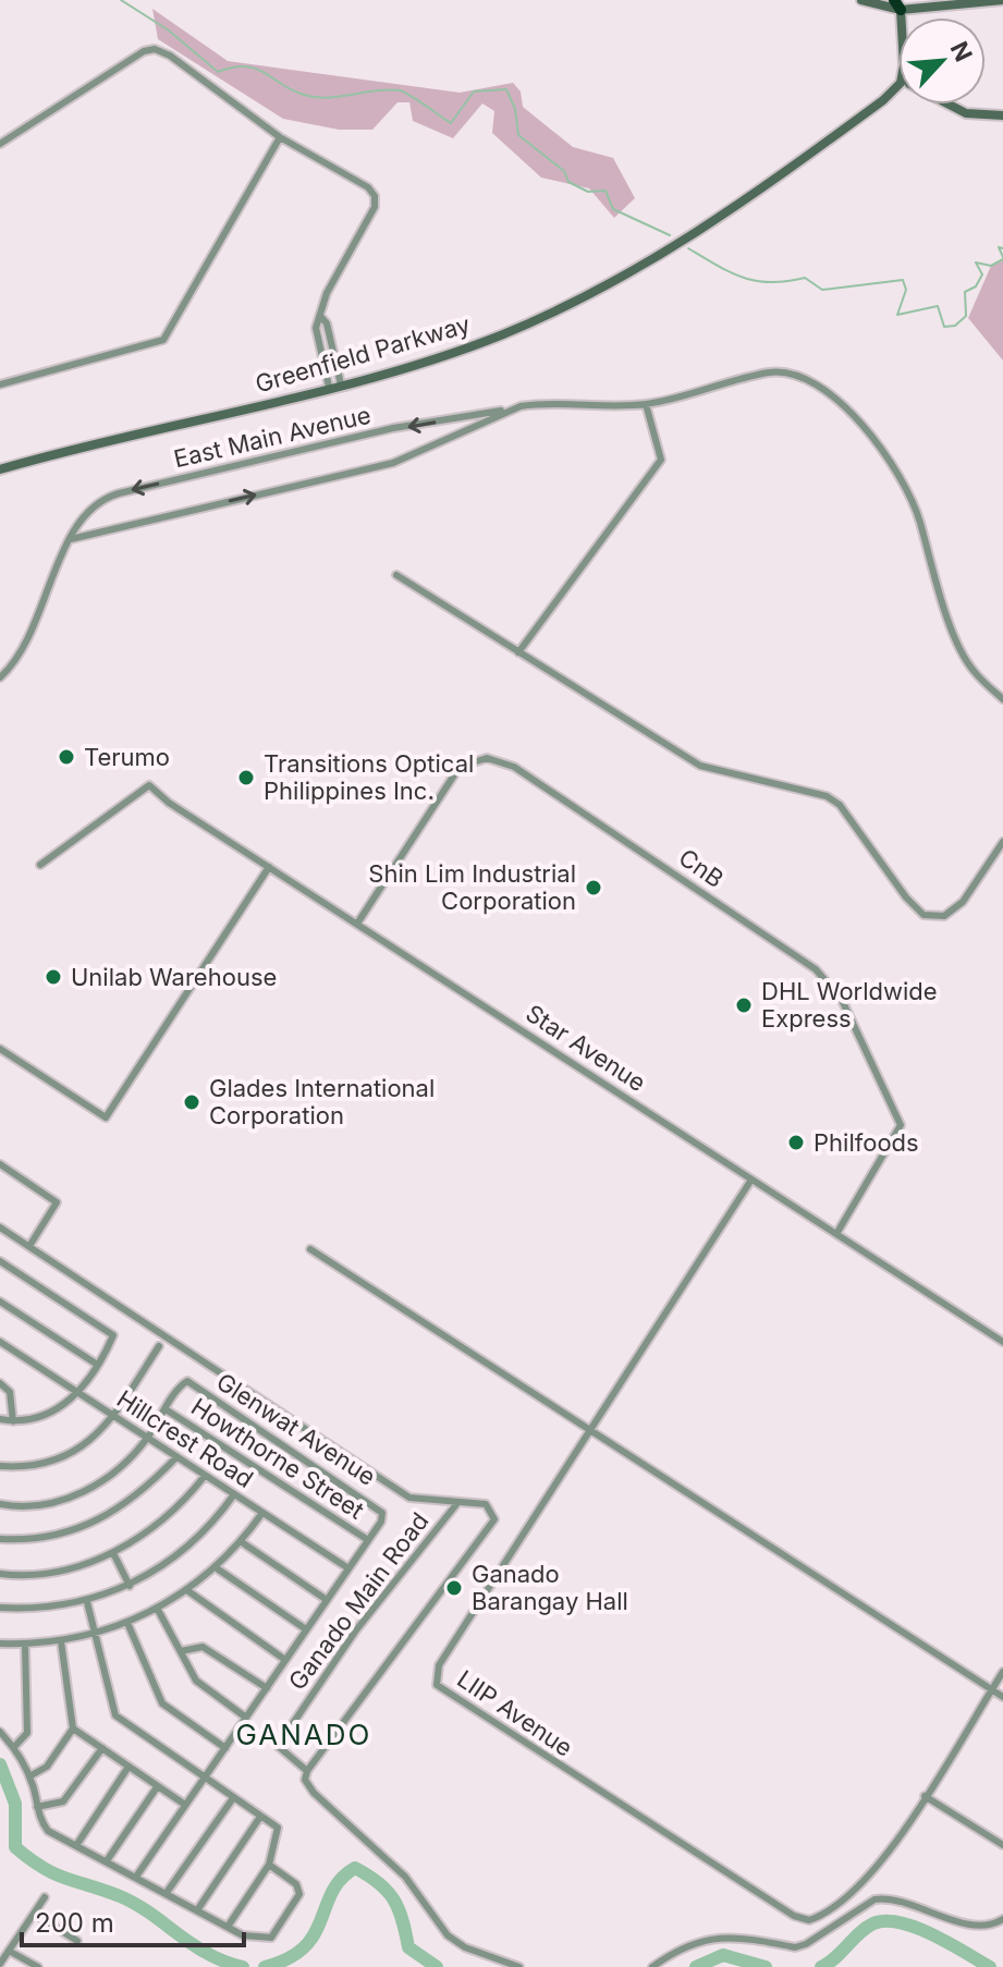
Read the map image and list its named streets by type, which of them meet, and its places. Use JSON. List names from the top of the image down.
{
  "streets": {
    "main road": ["Greenfield Parkway"],
    "street": [
      "East Main Avenue",
      "CnB",
      "Star Avenue",
      "Glenwat Avenue",
      "Hillcrest Road",
      "Howthorne Street",
      "Ganado Main Road",
      "LIIP Avenue"
    ]
  },
  "crossings": [
    ["CnB", "Star Avenue"],
    ["Star Avenue", "LIIP Avenue"],
    ["Glenwat Avenue", "Howthorne Street"]
  ],
  "districts": ["GANADO"],
  "places": [
    "Terumo",
    "Transitions Optical Philippines Inc.",
    "Shin Lim Industrial Corporation",
    "Unilab Warehouse",
    "DHL Worldwide Express",
    "Glades International Corporation",
    "Philfoods",
    "Ganado Barangay Hall"
  ],
  "scale_bar": "200 m",
  "north": "top right"
}
